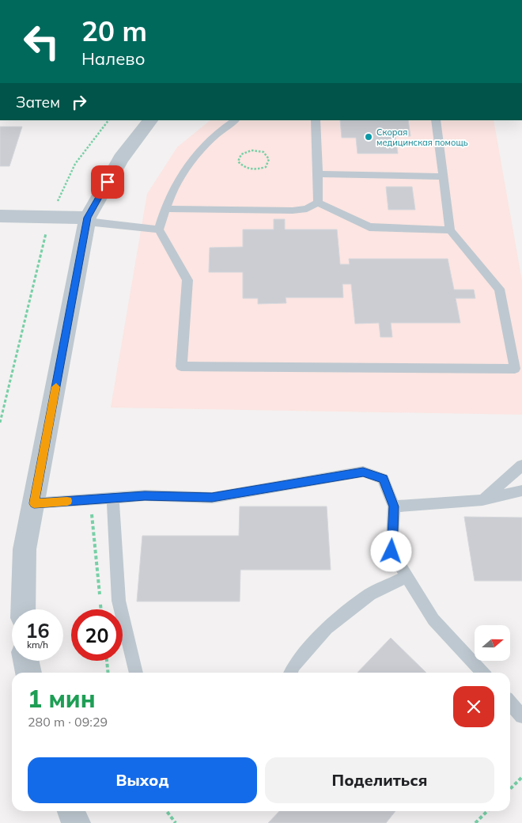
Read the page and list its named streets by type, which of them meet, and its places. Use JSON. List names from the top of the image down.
{
  "places": ["Скорая медицинская помощь"],
  "north": "right",
  "page": {
    "turn": ["20 m", "Налево"],
    "then": "Затем",
    "speed": "16 km/h",
    "limit": "20",
    "heading": ["1 мин", "280 m · 09:29"],
    "buttons": ["Выход", "Поделиться"]
  }
}
